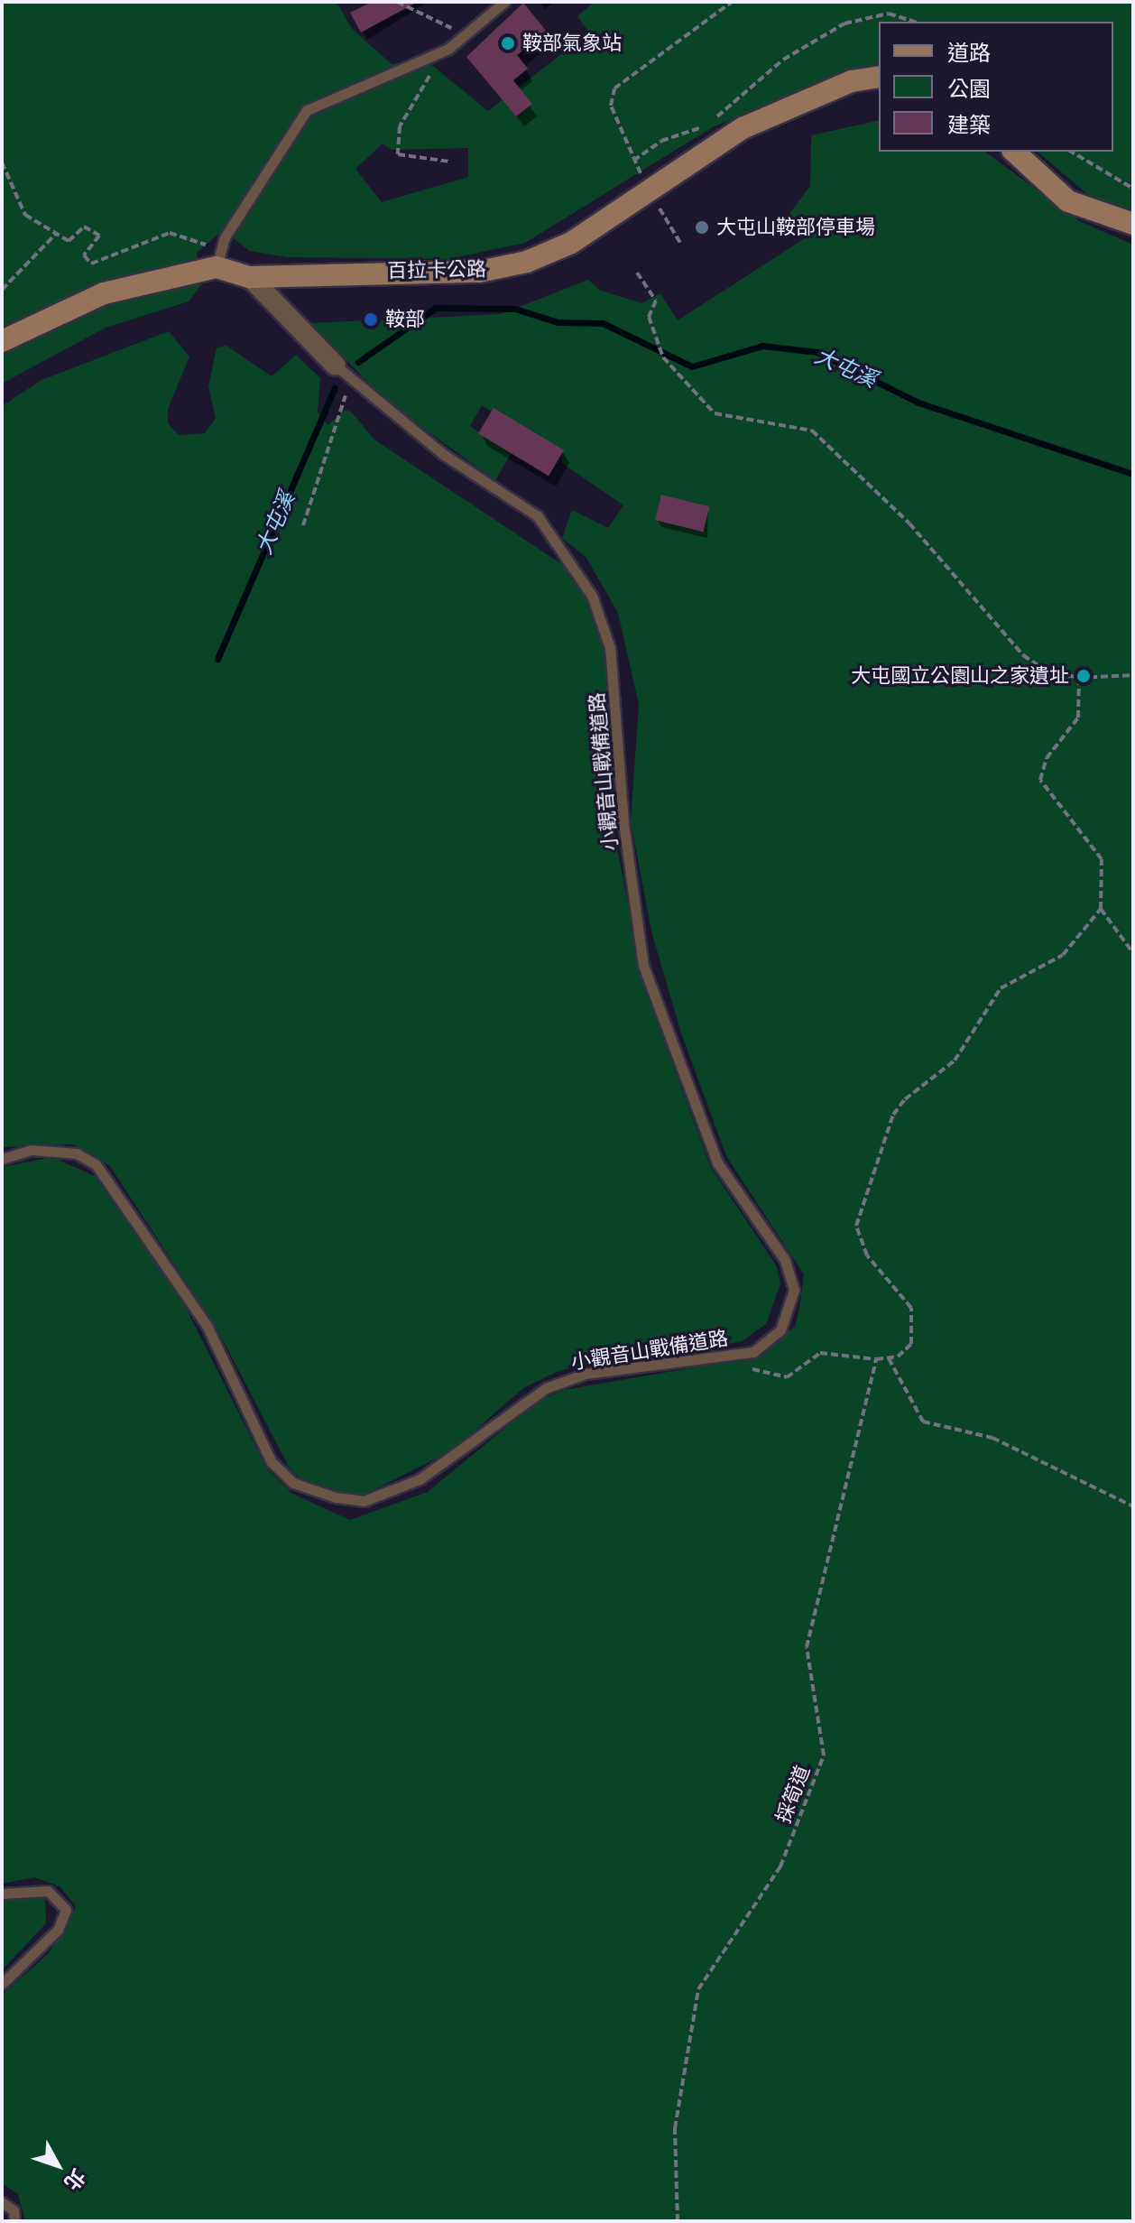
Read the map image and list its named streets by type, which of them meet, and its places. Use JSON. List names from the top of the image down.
{
  "streets": {
    "main road": ["百拉卡公路"],
    "lane": ["小觀音山戰備道路"],
    "path": ["採筍道"]
  },
  "water": ["大屯溪"],
  "places": [
    "鞍部氣象站",
    "大屯山鞍部停車場",
    "鞍部",
    "大屯國立公園山之家遺址"
  ],
  "legend": ["道路", "公園", "建築"],
  "north": "bottom right"
}
